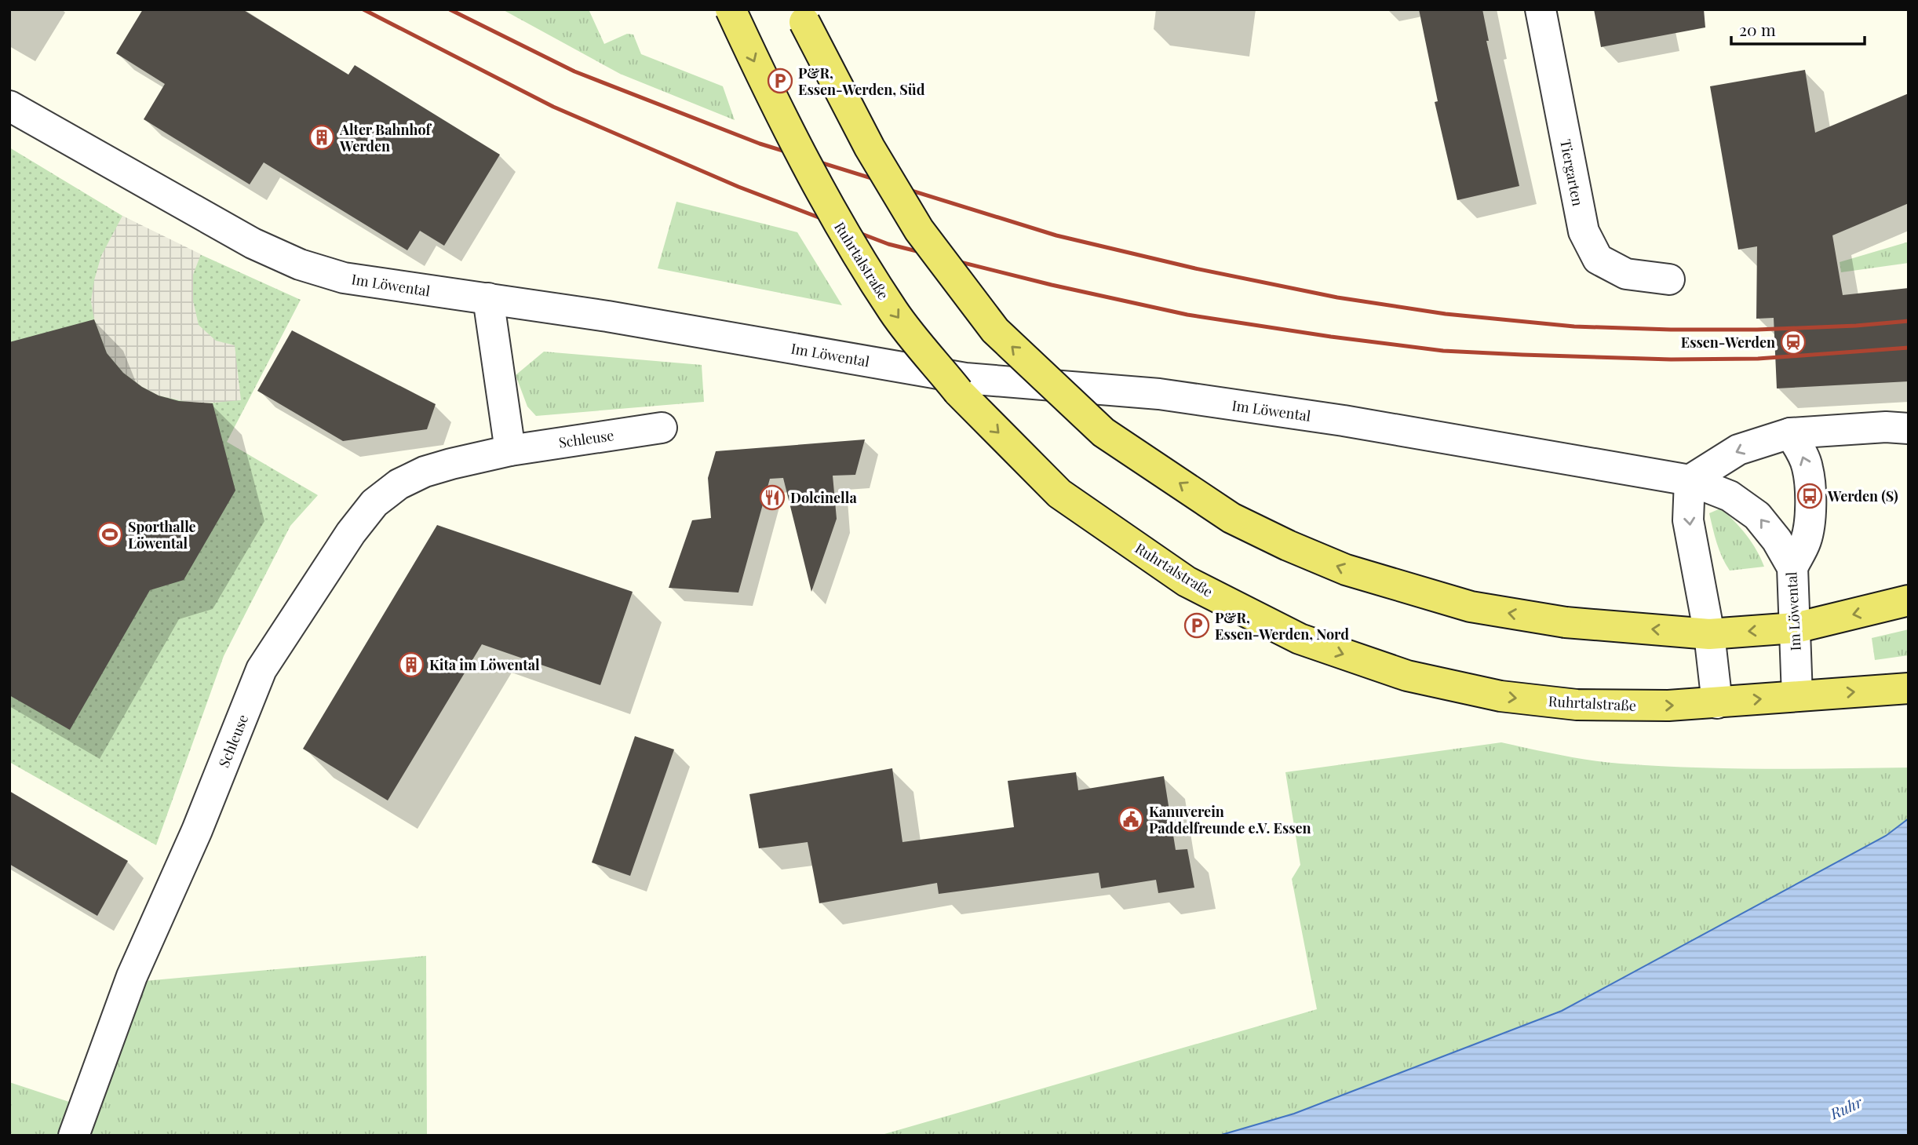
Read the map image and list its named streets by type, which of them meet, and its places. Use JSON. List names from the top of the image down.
{
  "streets": {
    "main road": ["Ruhrtalstraße"],
    "street": ["Tiergarten", "Im Löwental", "Schleuse"]
  },
  "crossings": [
    ["Ruhrtalstraße", "Im Löwental"]
  ],
  "water": ["Ruhr"],
  "places": {
    "parking": ["P&R, Essen-Werden, Süd", "P&R, Essen-Werden, Nord"],
    "building": ["Alter Bahnhof Werden", "Kita im Löwental"],
    "station": ["Essen-Werden"],
    "bus stop": ["Werden (S)"],
    "restaurant": ["Dolcinella"],
    "sports": ["Sporthalle Löwental"],
    "public building": ["Kanuverein Paddelfreunde e.V. Essen"]
  },
  "scale_bar": "20 m"
}
